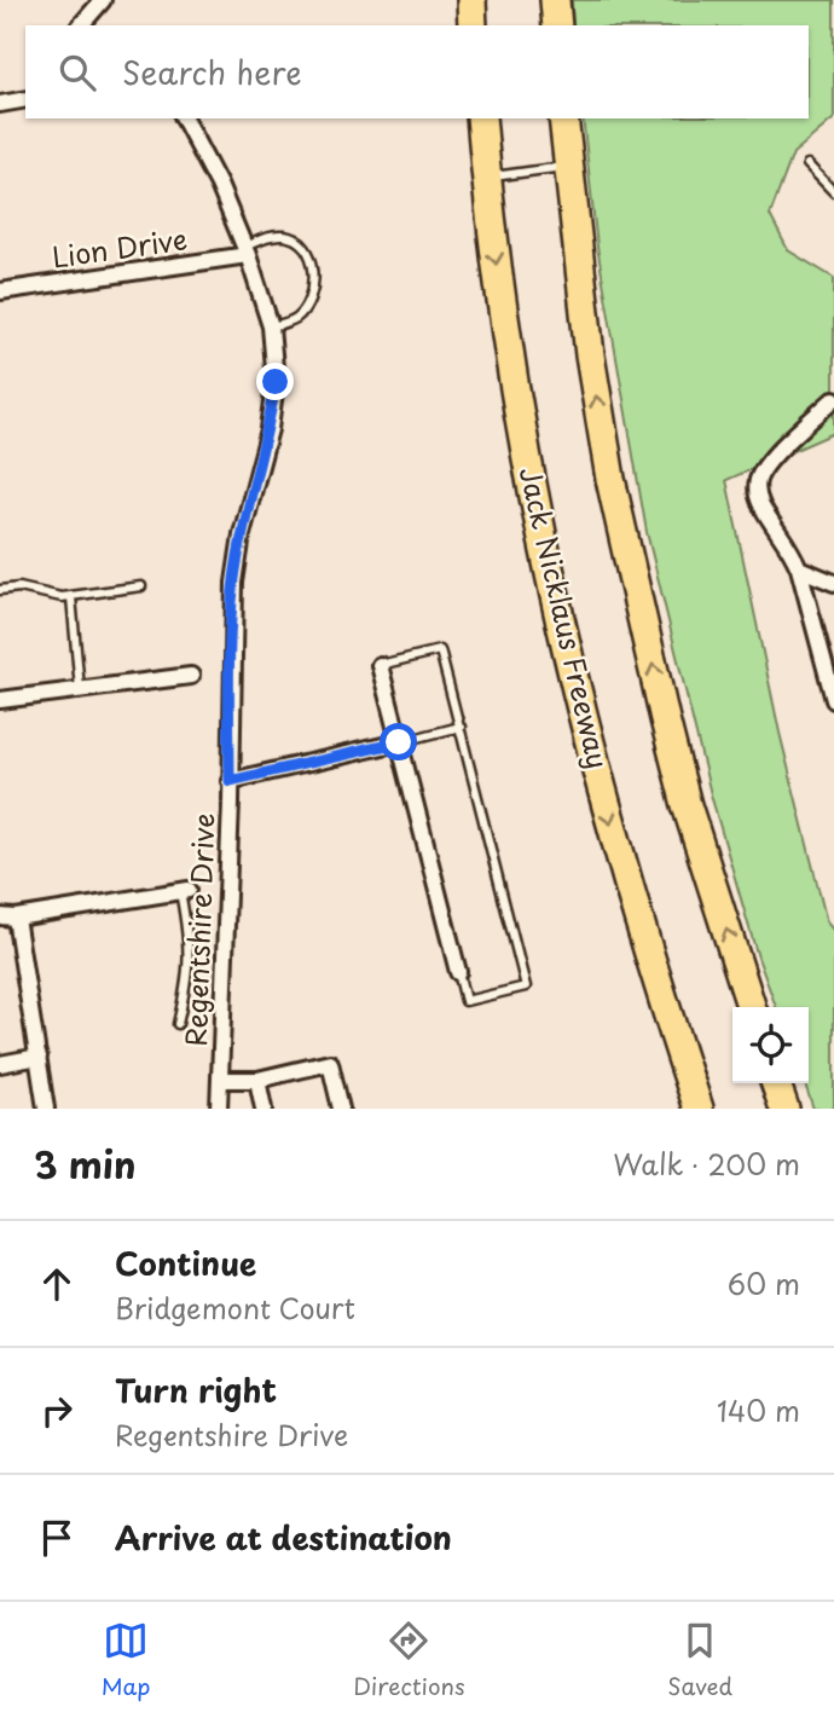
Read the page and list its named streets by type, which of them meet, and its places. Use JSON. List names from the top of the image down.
{
  "streets": {
    "highway": ["Jack Nicklaus Freeway"],
    "street": ["Lion Drive", "Regentshire Drive"]
  },
  "crossings": [
    ["Lion Drive", "Regentshire Drive"]
  ],
  "page": {
    "search": "Search here",
    "heading": ["3 min", "Walk · 200 m"],
    "list": [
      ["Continue", "Bridgemont Court", "60 m"],
      ["Turn right", "Regentshire Drive", "140 m"],
      "Arrive at destination"
    ],
    "nav": ["Map", "Directions", "Saved"]
  }
}
